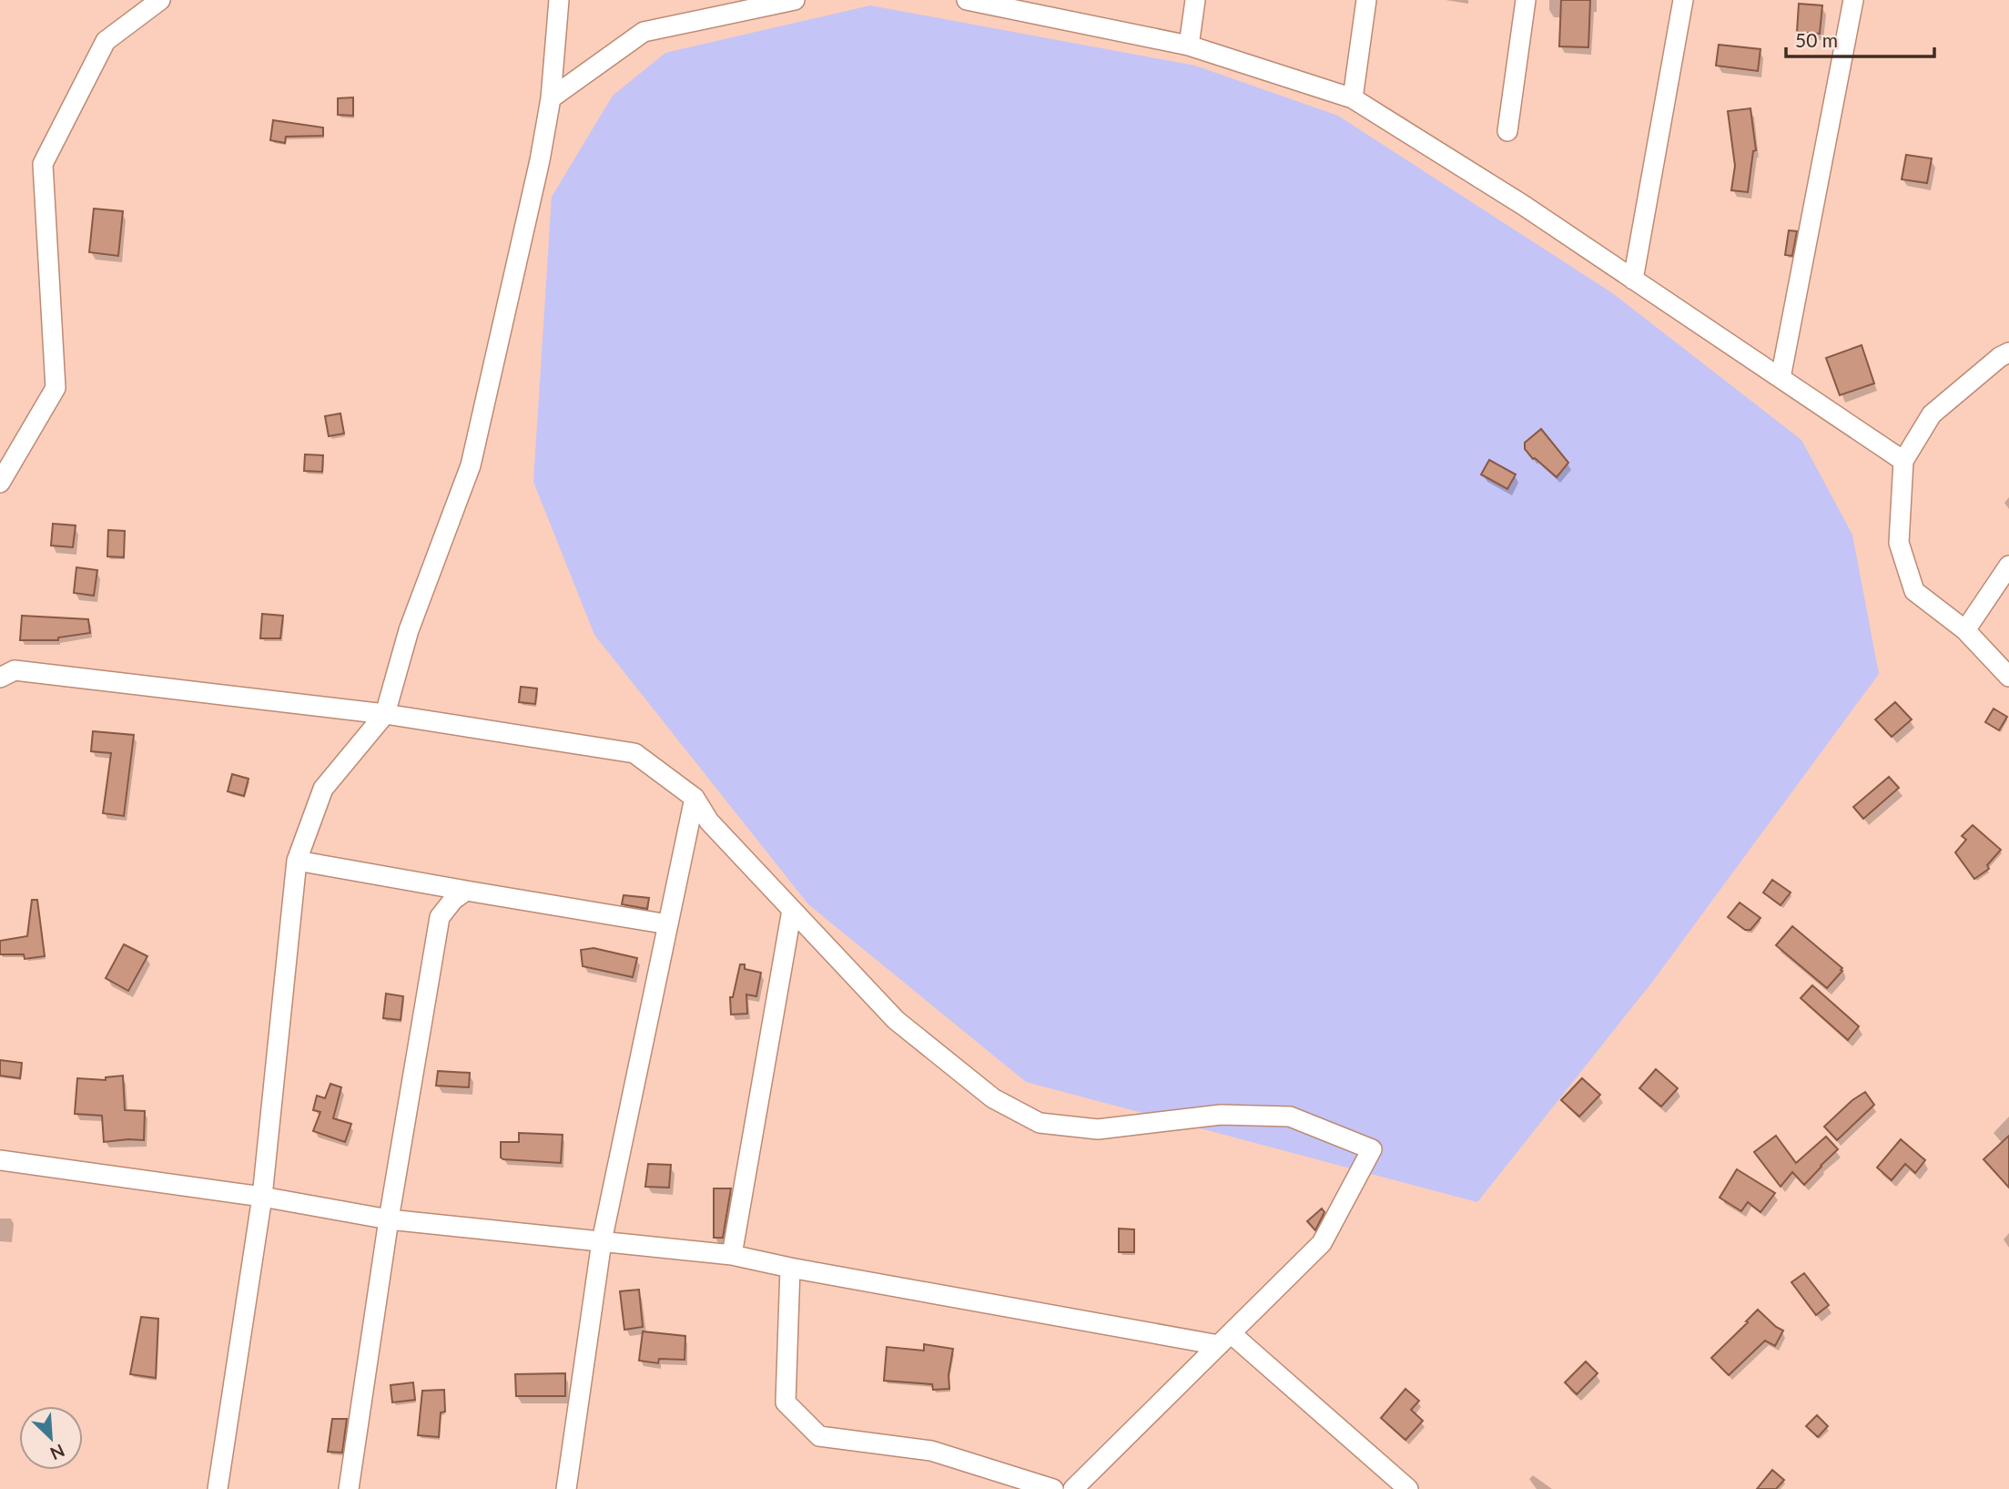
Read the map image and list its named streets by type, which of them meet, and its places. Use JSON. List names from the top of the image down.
{
  "scale_bar": "50 m",
  "north": "bottom right"
}
